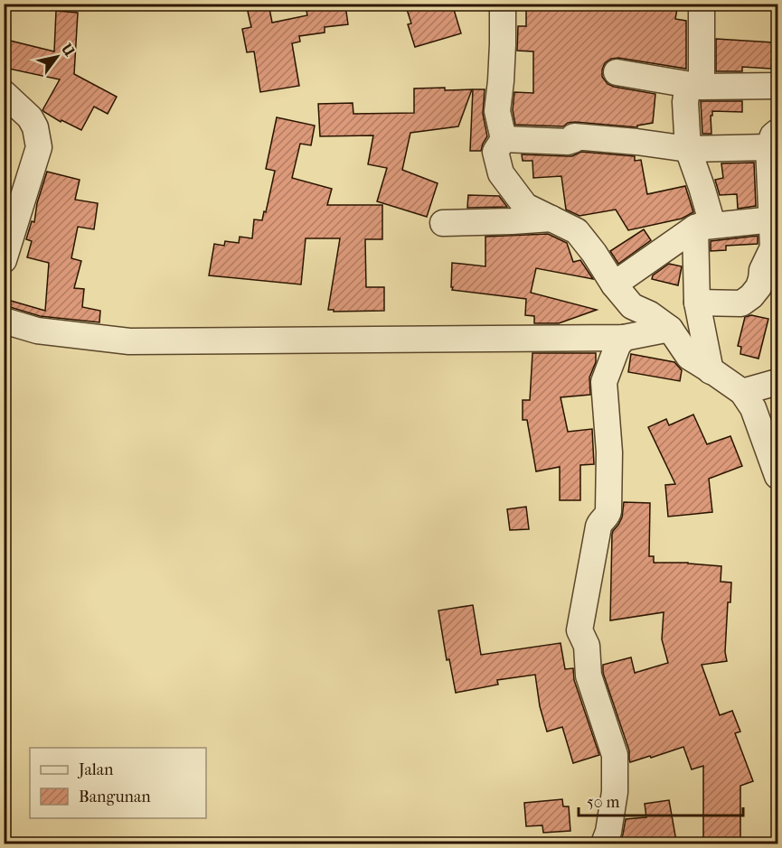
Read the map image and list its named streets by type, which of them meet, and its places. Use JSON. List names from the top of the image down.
{
  "legend": ["Jalan", "Bangunan"],
  "scale_bar": "50 m",
  "north": "top right"
}
